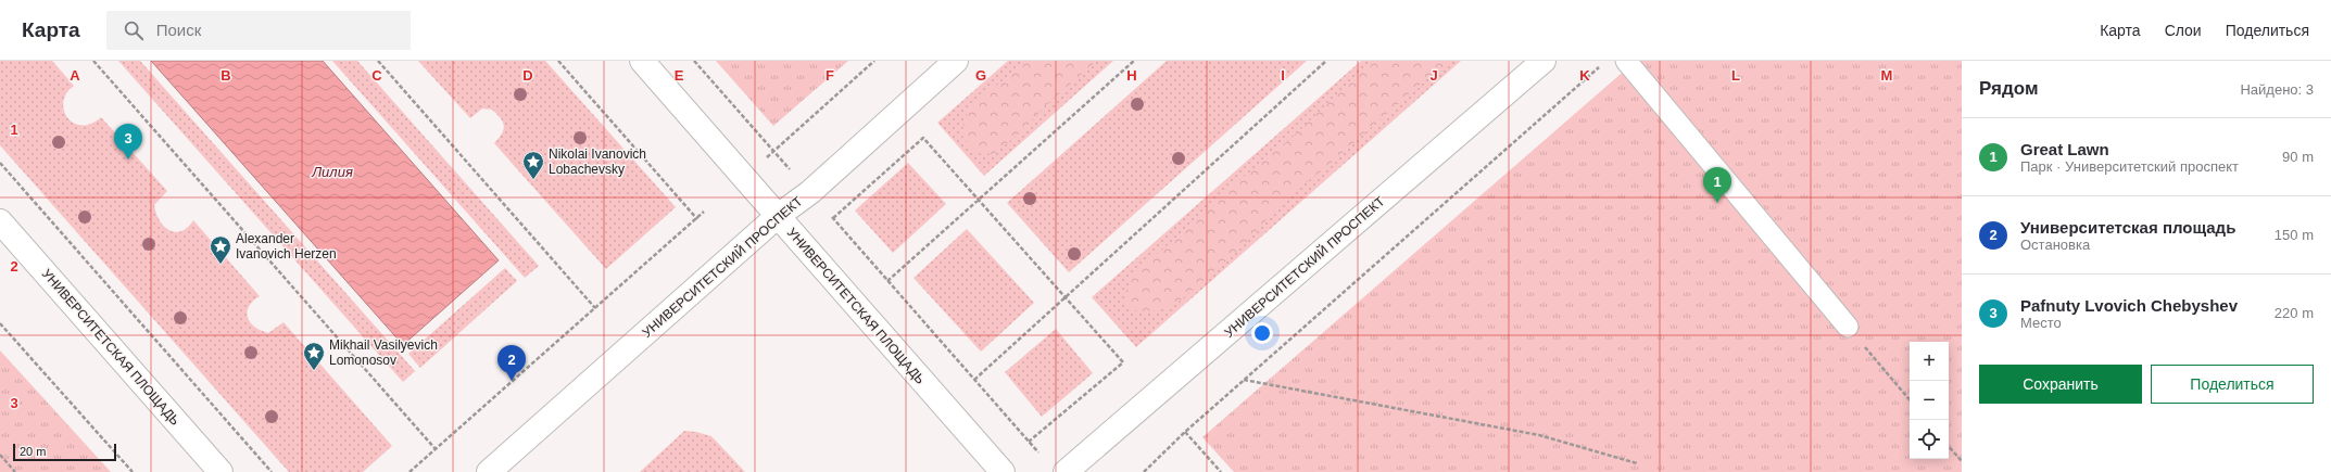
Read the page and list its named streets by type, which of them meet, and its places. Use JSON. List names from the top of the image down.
{
  "streets": {
    "main road": ["УНИВЕРСИТЕТСКИЙ ПРОСПЕКТ", "УНИВЕРСИТЕТСКАЯ ПЛОЩАДЬ"]
  },
  "crossings": [
    ["УНИВЕРСИТЕТСКИЙ ПРОСПЕКТ", "УНИВЕРСИТЕТСКАЯ ПЛОЩАДЬ"]
  ],
  "water": ["Лилия"],
  "places": {
    "place": ["Nikolai Ivanovich Lobachevsky", "Alexander Ivanovich Herzen", "Mikhail Vasilyevich Lomonosov"]
  },
  "scale_bar": "20 m",
  "page": {
    "header": "Карта",
    "search": "Поиск",
    "nav": ["Карта", "Слои", "Поделиться"],
    "heading": ["Рядом", "Найдено: 3"],
    "list": [
      {
        "mark": "1",
        "name": "Great Lawn",
        "note": "Парк · Университетский проспект",
        "value": "90 m"
      },
      {
        "mark": "2",
        "name": "Университетская площадь",
        "note": "Остановка",
        "value": "150 m"
      },
      {
        "mark": "3",
        "name": "Pafnuty Lvovich Chebyshev",
        "note": "Место",
        "value": "220 m"
      }
    ],
    "pins": ["3", "1", "2"],
    "map_buttons": ["+", "−"],
    "buttons": ["Сохранить", "Поделиться"],
    "scale": "20 m"
  },
  "grid": {
    "columns": [
      "A",
      "B",
      "C",
      "D",
      "E",
      "F",
      "G",
      "H",
      "I",
      "J",
      "K",
      "L",
      "M"
    ],
    "rows": ["1", "2", "3"]
  }
}
